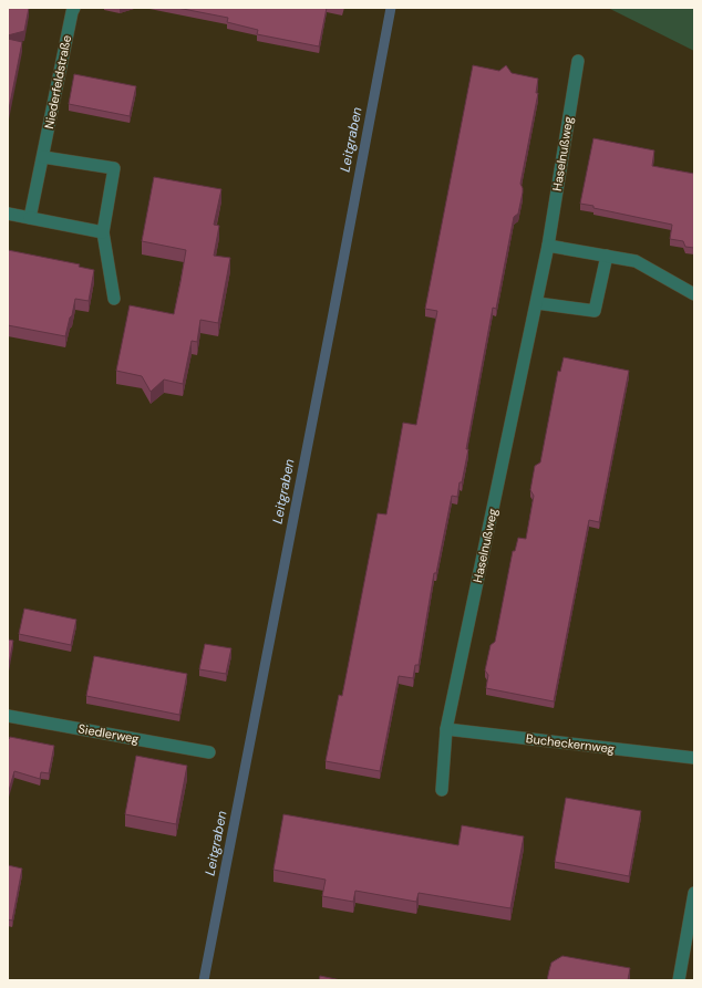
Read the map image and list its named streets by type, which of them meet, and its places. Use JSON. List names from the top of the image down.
{
  "streets": {
    "street": [
      "Niederfeldstraße",
      "Haselnußweg",
      "Siedlerweg",
      "Bucheckernweg"
    ]
  },
  "crossings": [
    ["Haselnußweg", "Bucheckernweg"]
  ],
  "water": ["Leitgraben"]
}
